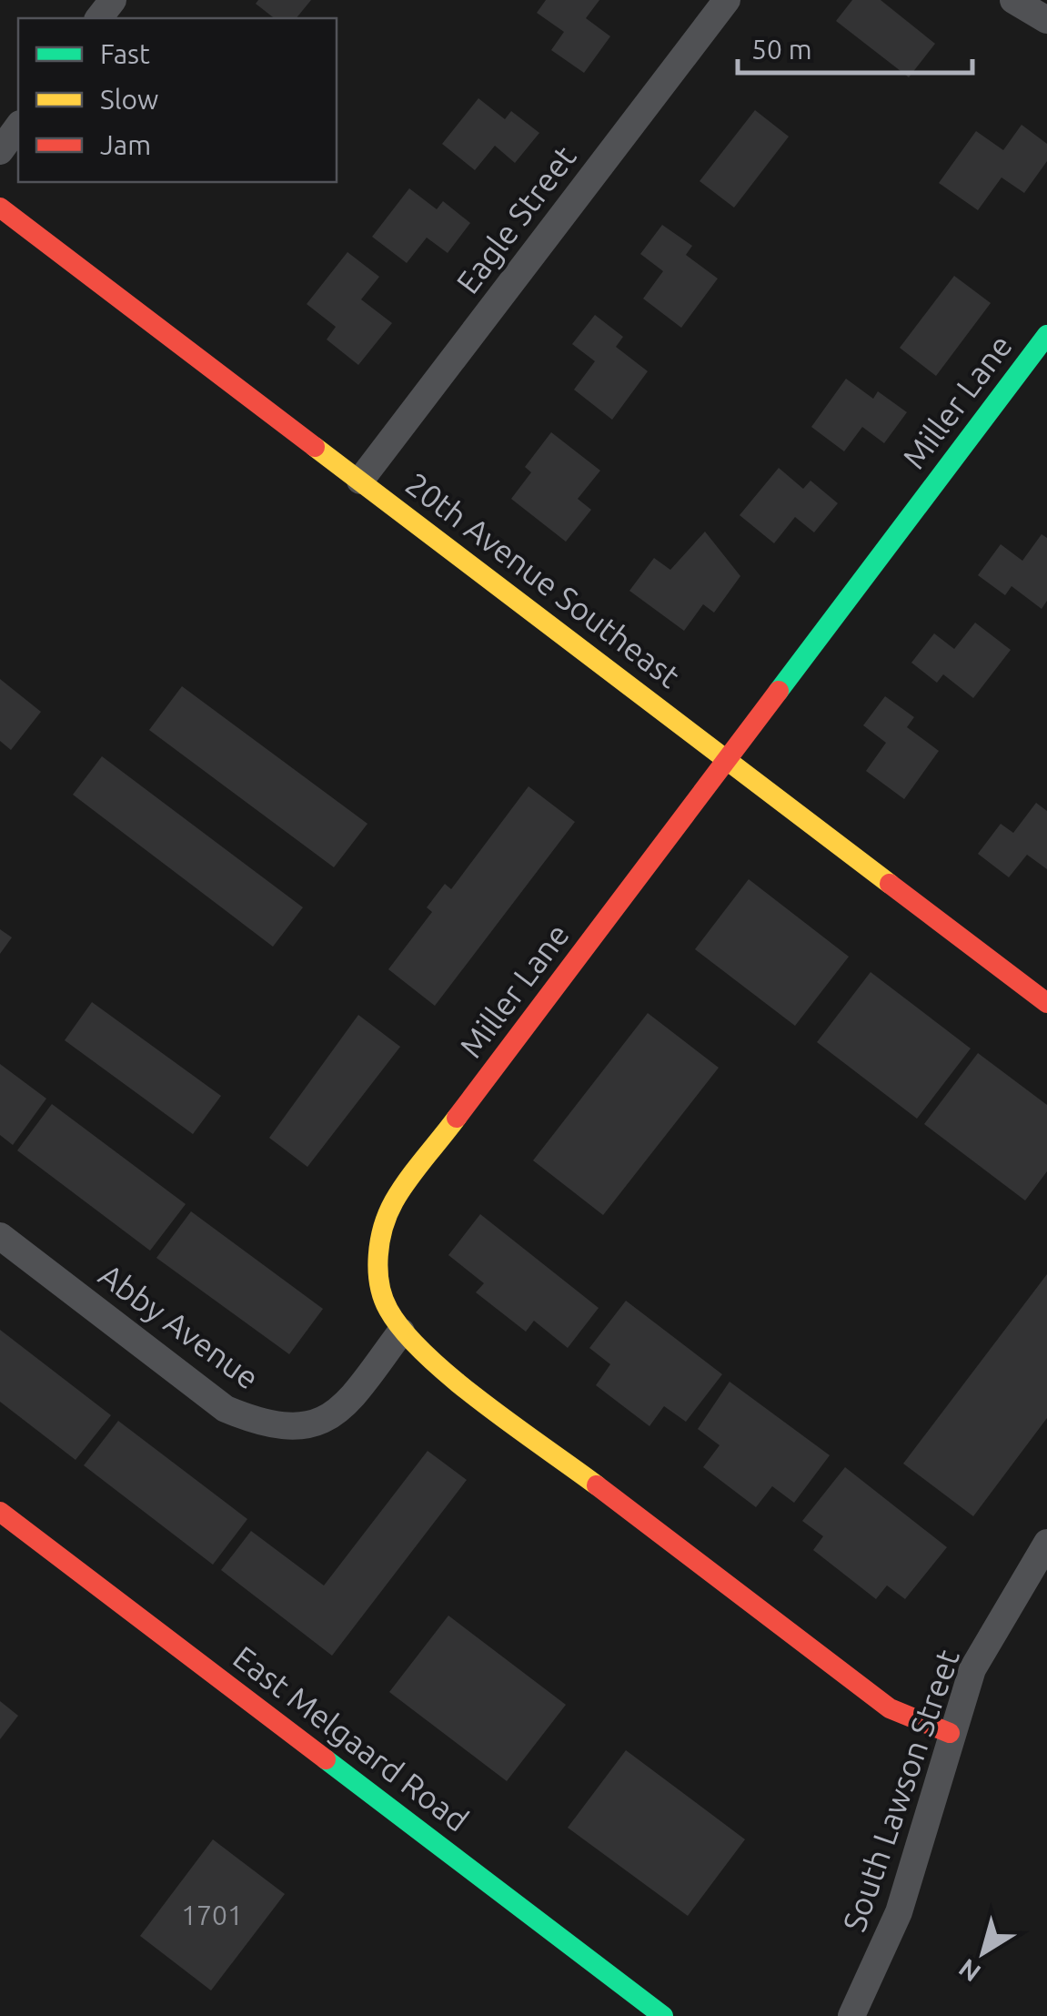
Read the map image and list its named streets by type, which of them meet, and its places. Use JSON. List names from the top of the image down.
{
  "streets": {
    "street": [
      "Eagle Street",
      "Miller Lane",
      "20th Avenue Southeast",
      "Abby Avenue",
      "East Melgaard Road",
      "South Lawson Street"
    ]
  },
  "crossings": [
    ["Eagle Street", "20th Avenue Southeast"],
    ["Miller Lane", "20th Avenue Southeast"],
    ["Miller Lane", "Abby Avenue"],
    ["Miller Lane", "South Lawson Street"]
  ],
  "house_numbers": ["1701"],
  "legend": ["Fast", "Slow", "Jam"],
  "scale_bar": "50 m",
  "north": "bottom left"
}
